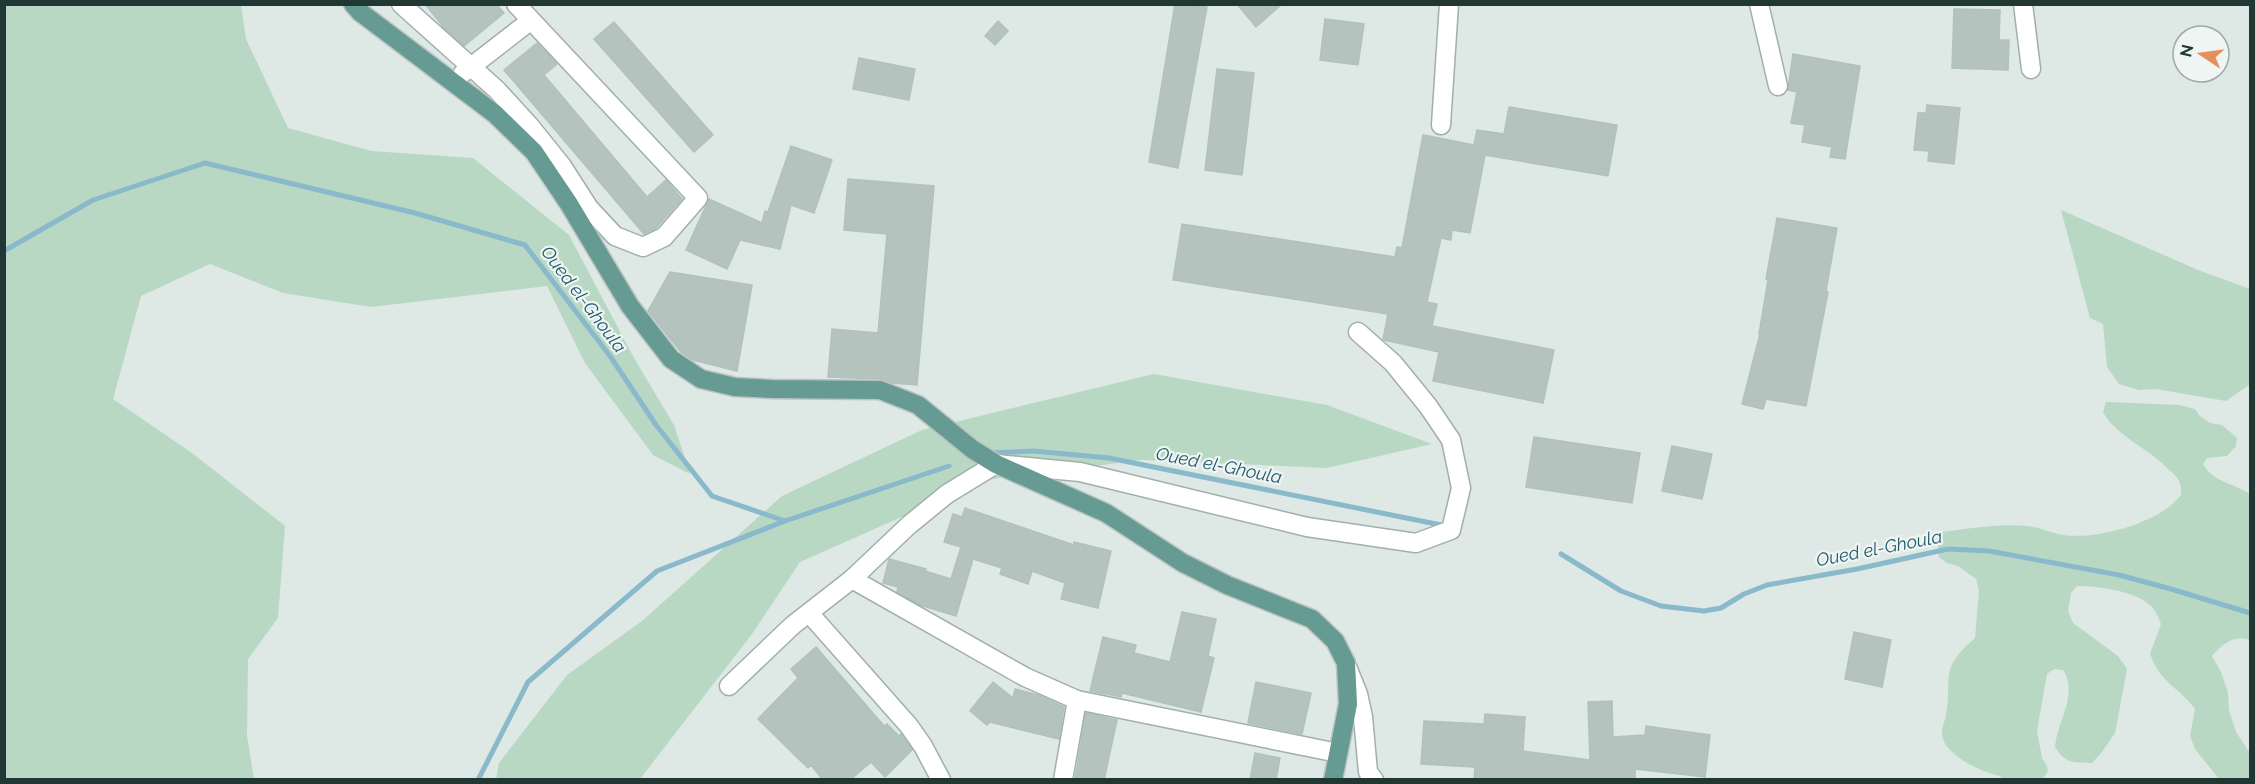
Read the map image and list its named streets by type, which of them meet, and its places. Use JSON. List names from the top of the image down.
{
  "water": ["Oued el-Ghoula"],
  "north": "left"
}
